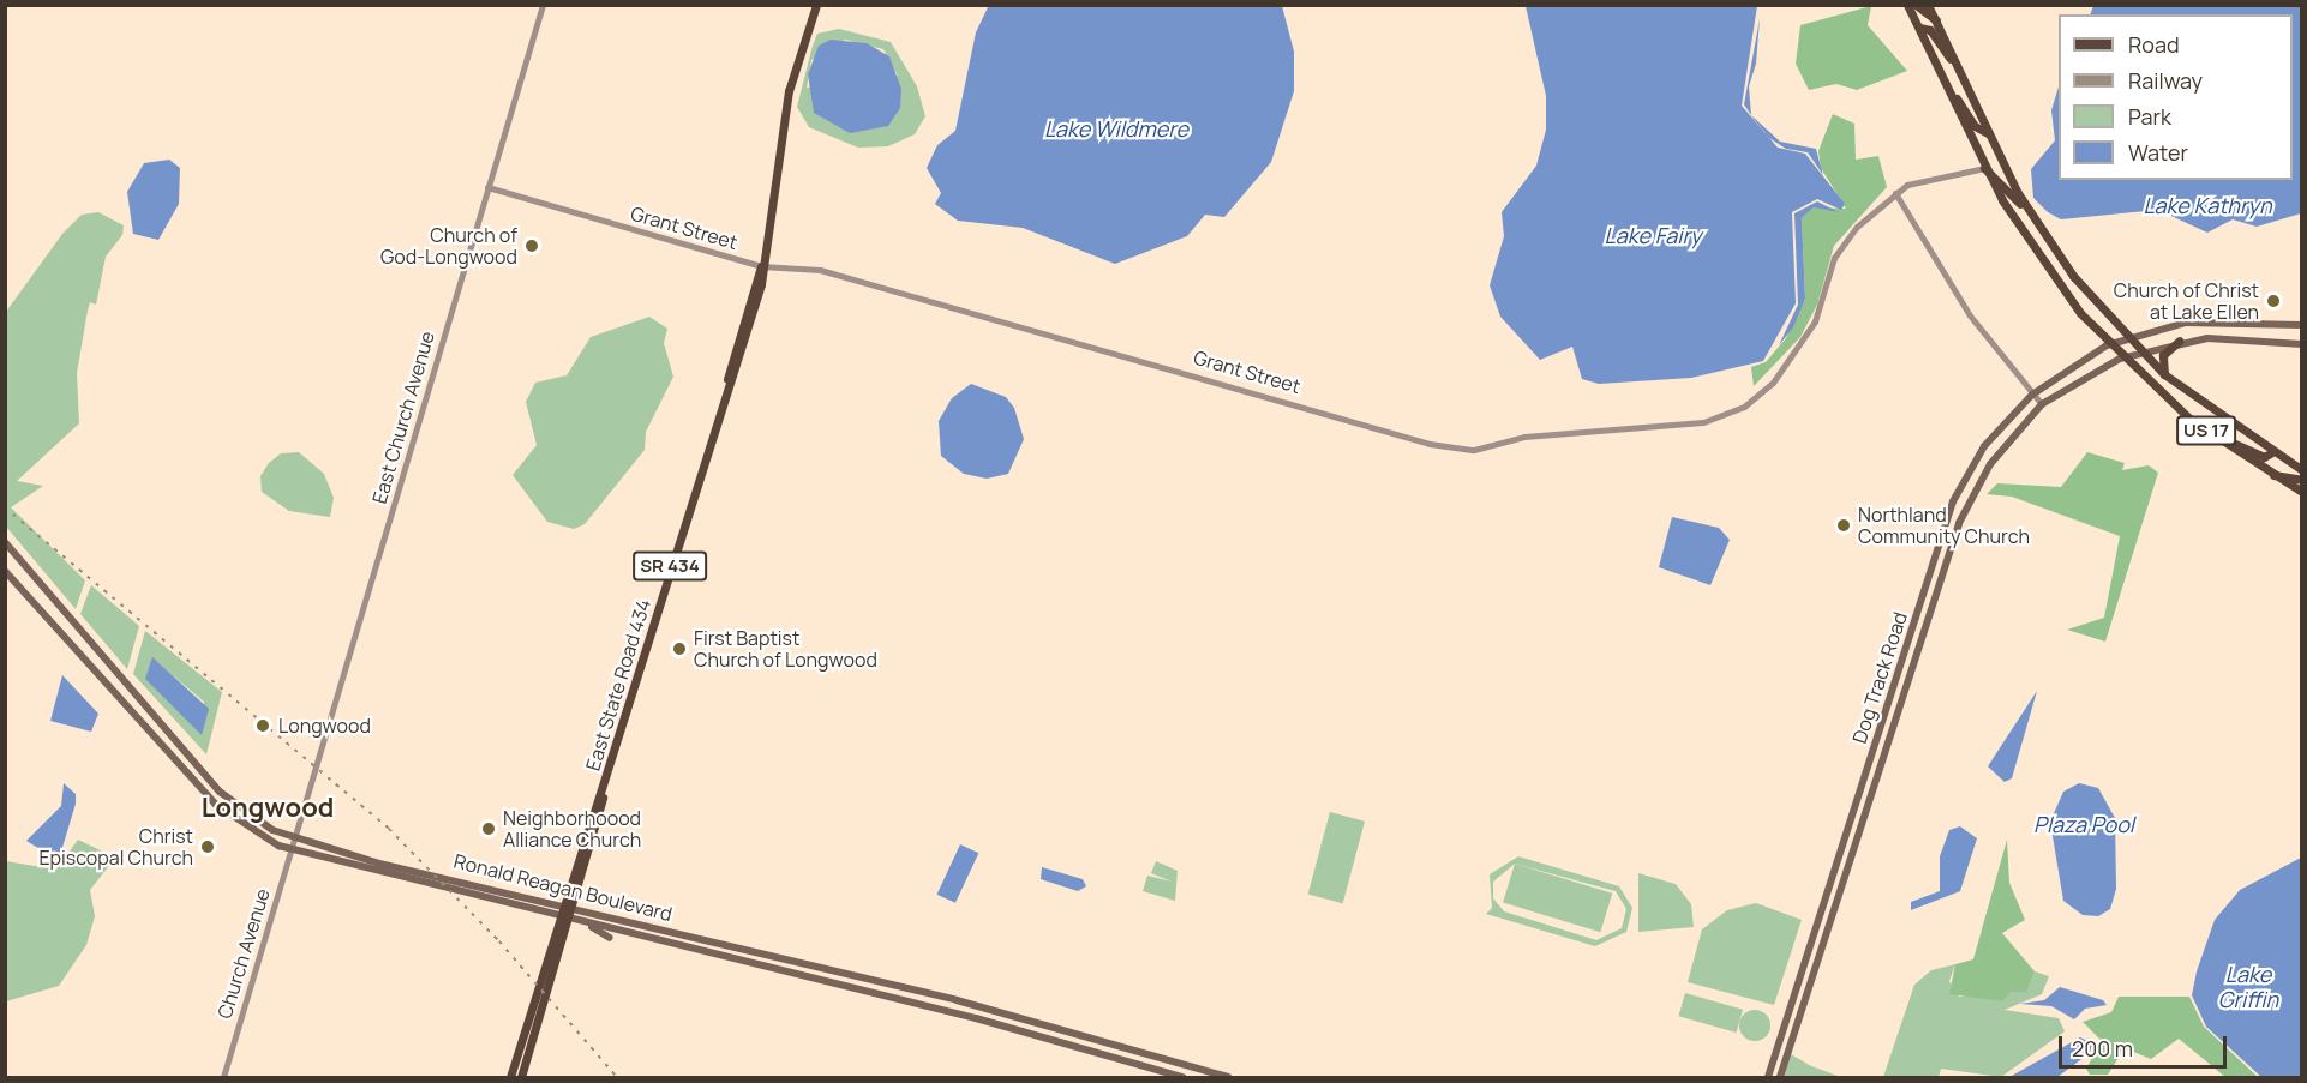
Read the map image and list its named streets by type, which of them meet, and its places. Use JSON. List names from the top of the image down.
{
  "streets": {
    "main road": [
      "US 17",
      "SR 434",
      "Dog Track Road",
      "East State Road 434",
      "Ronald Reagan Boulevard"
    ],
    "street": ["Grant Street", "East Church Avenue", "Church Avenue"]
  },
  "crossings": [
    ["Grant Street", "East Church Avenue"],
    ["Grant Street", "US 17"],
    ["Grant Street", "SR 434"],
    ["Grant Street", "East State Road 434"],
    ["East Church Avenue", "Ronald Reagan Boulevard"],
    ["East Church Avenue", "Church Avenue"],
    ["US 17", "Dog Track Road"],
    ["SR 434", "East State Road 434"],
    ["SR 434", "Ronald Reagan Boulevard"],
    ["East State Road 434", "Ronald Reagan Boulevard"],
    ["Ronald Reagan Boulevard", "Church Avenue"]
  ],
  "districts": ["Longwood"],
  "water": [
    "Lake Wildmere",
    "Lake Kathryn",
    "Lake Fairy",
    "Plaza Pool",
    "Lake Griffin"
  ],
  "places": [
    "Church of God-Longwood",
    "Church of Christ at Lake Ellen",
    "Northland Community Church",
    "First Baptist Church of Longwood",
    "Longwood",
    "Neighborhoood Alliance Church",
    "Christ Episcopal Church"
  ],
  "legend": [
    "Road",
    "Railway",
    "Park",
    "Water"
  ],
  "scale_bar": "200 m"
}
